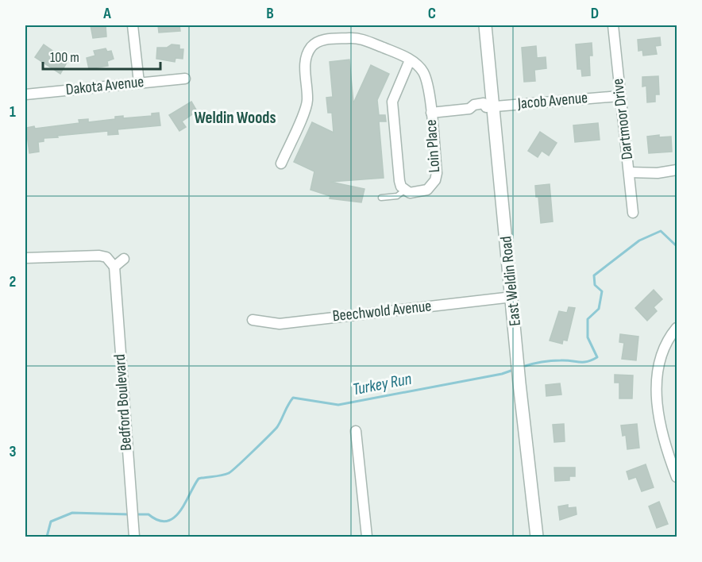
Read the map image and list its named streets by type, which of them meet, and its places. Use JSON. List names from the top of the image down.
{
  "streets": {
    "street": [
      "Dakota Avenue",
      "Jacob Avenue",
      "Dartmoor Drive",
      "Loin Place",
      "East Weldin Road",
      "Beechwold Avenue",
      "Bedford Boulevard"
    ]
  },
  "crossings": [
    ["Jacob Avenue", "Dartmoor Drive"],
    ["Jacob Avenue", "Loin Place"],
    ["Jacob Avenue", "East Weldin Road"],
    ["East Weldin Road", "Beechwold Avenue"]
  ],
  "districts": ["Weldin Woods"],
  "water": ["Turkey Run"],
  "scale_bar": "100 m",
  "grid": {
    "columns": [
      "A",
      "B",
      "C",
      "D"
    ],
    "rows": ["1", "2", "3"]
  }
}
